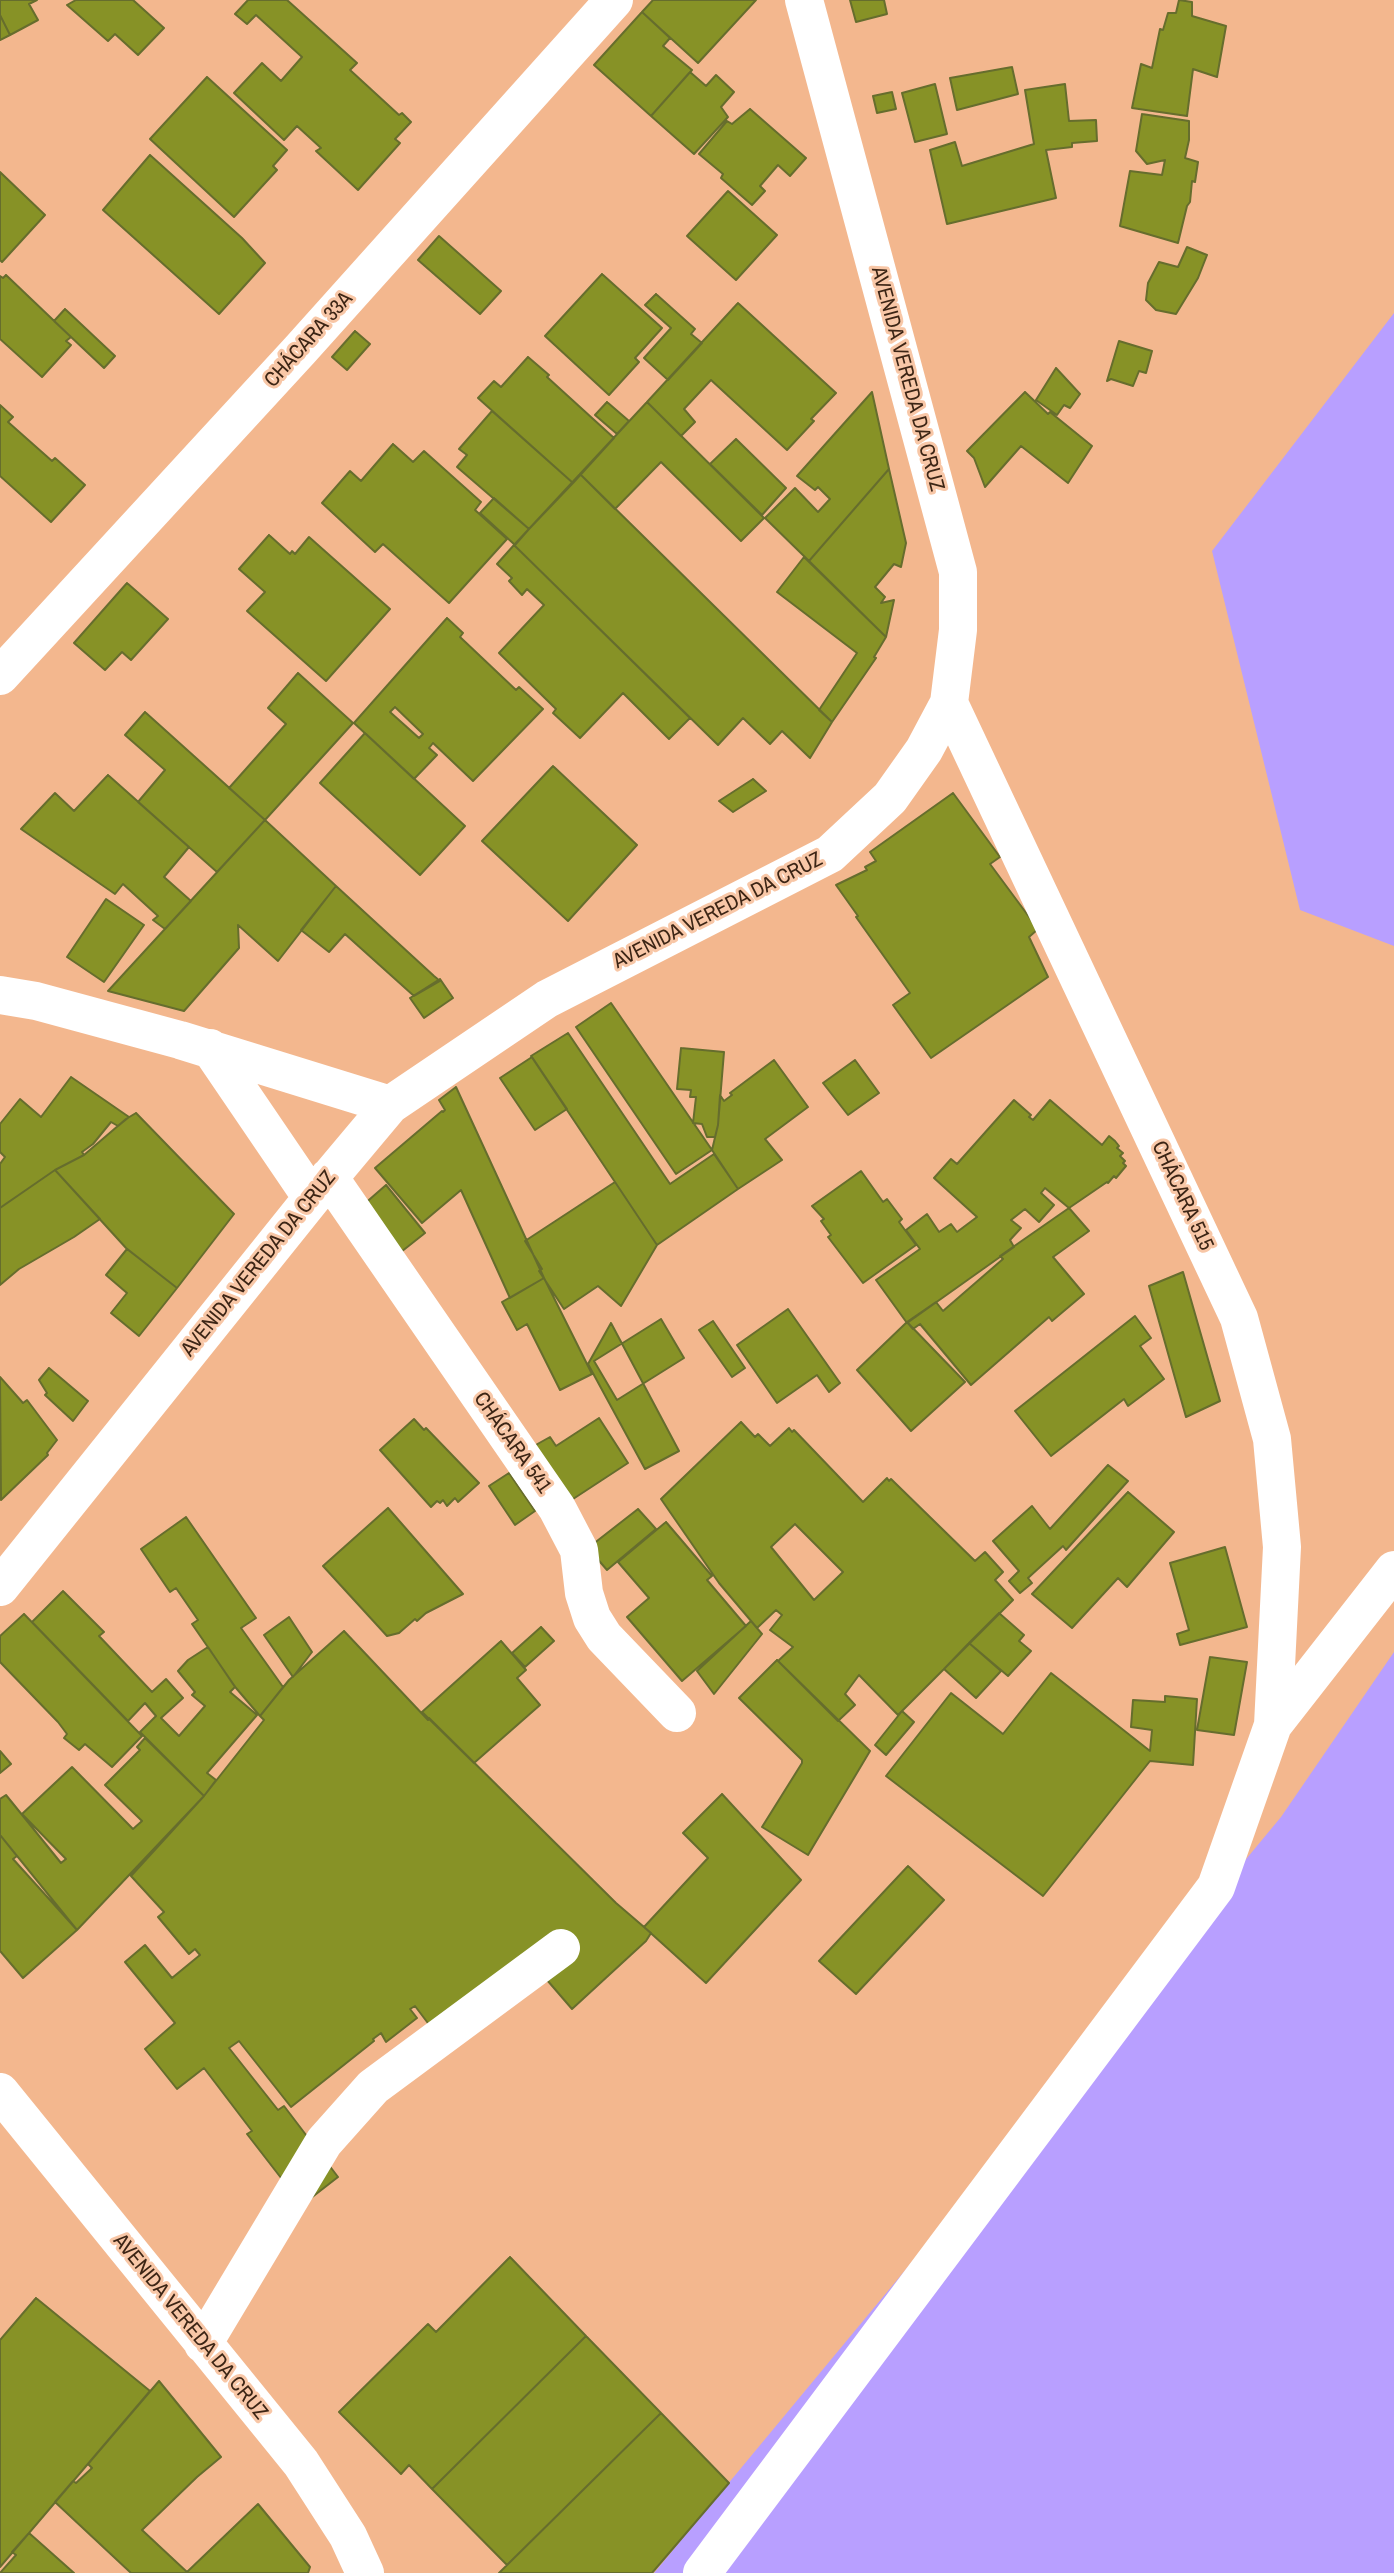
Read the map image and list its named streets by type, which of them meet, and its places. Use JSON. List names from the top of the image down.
{
  "streets": {
    "street": [
      "CHÁCARA 33A",
      "AVENIDA VEREDA DA CRUZ",
      "CHÁCARA 515",
      "CHÁCARA 541"
    ]
  },
  "crossings": [
    ["AVENIDA VEREDA DA CRUZ", "CHÁCARA 515"],
    ["AVENIDA VEREDA DA CRUZ", "CHÁCARA 541"]
  ]
}
